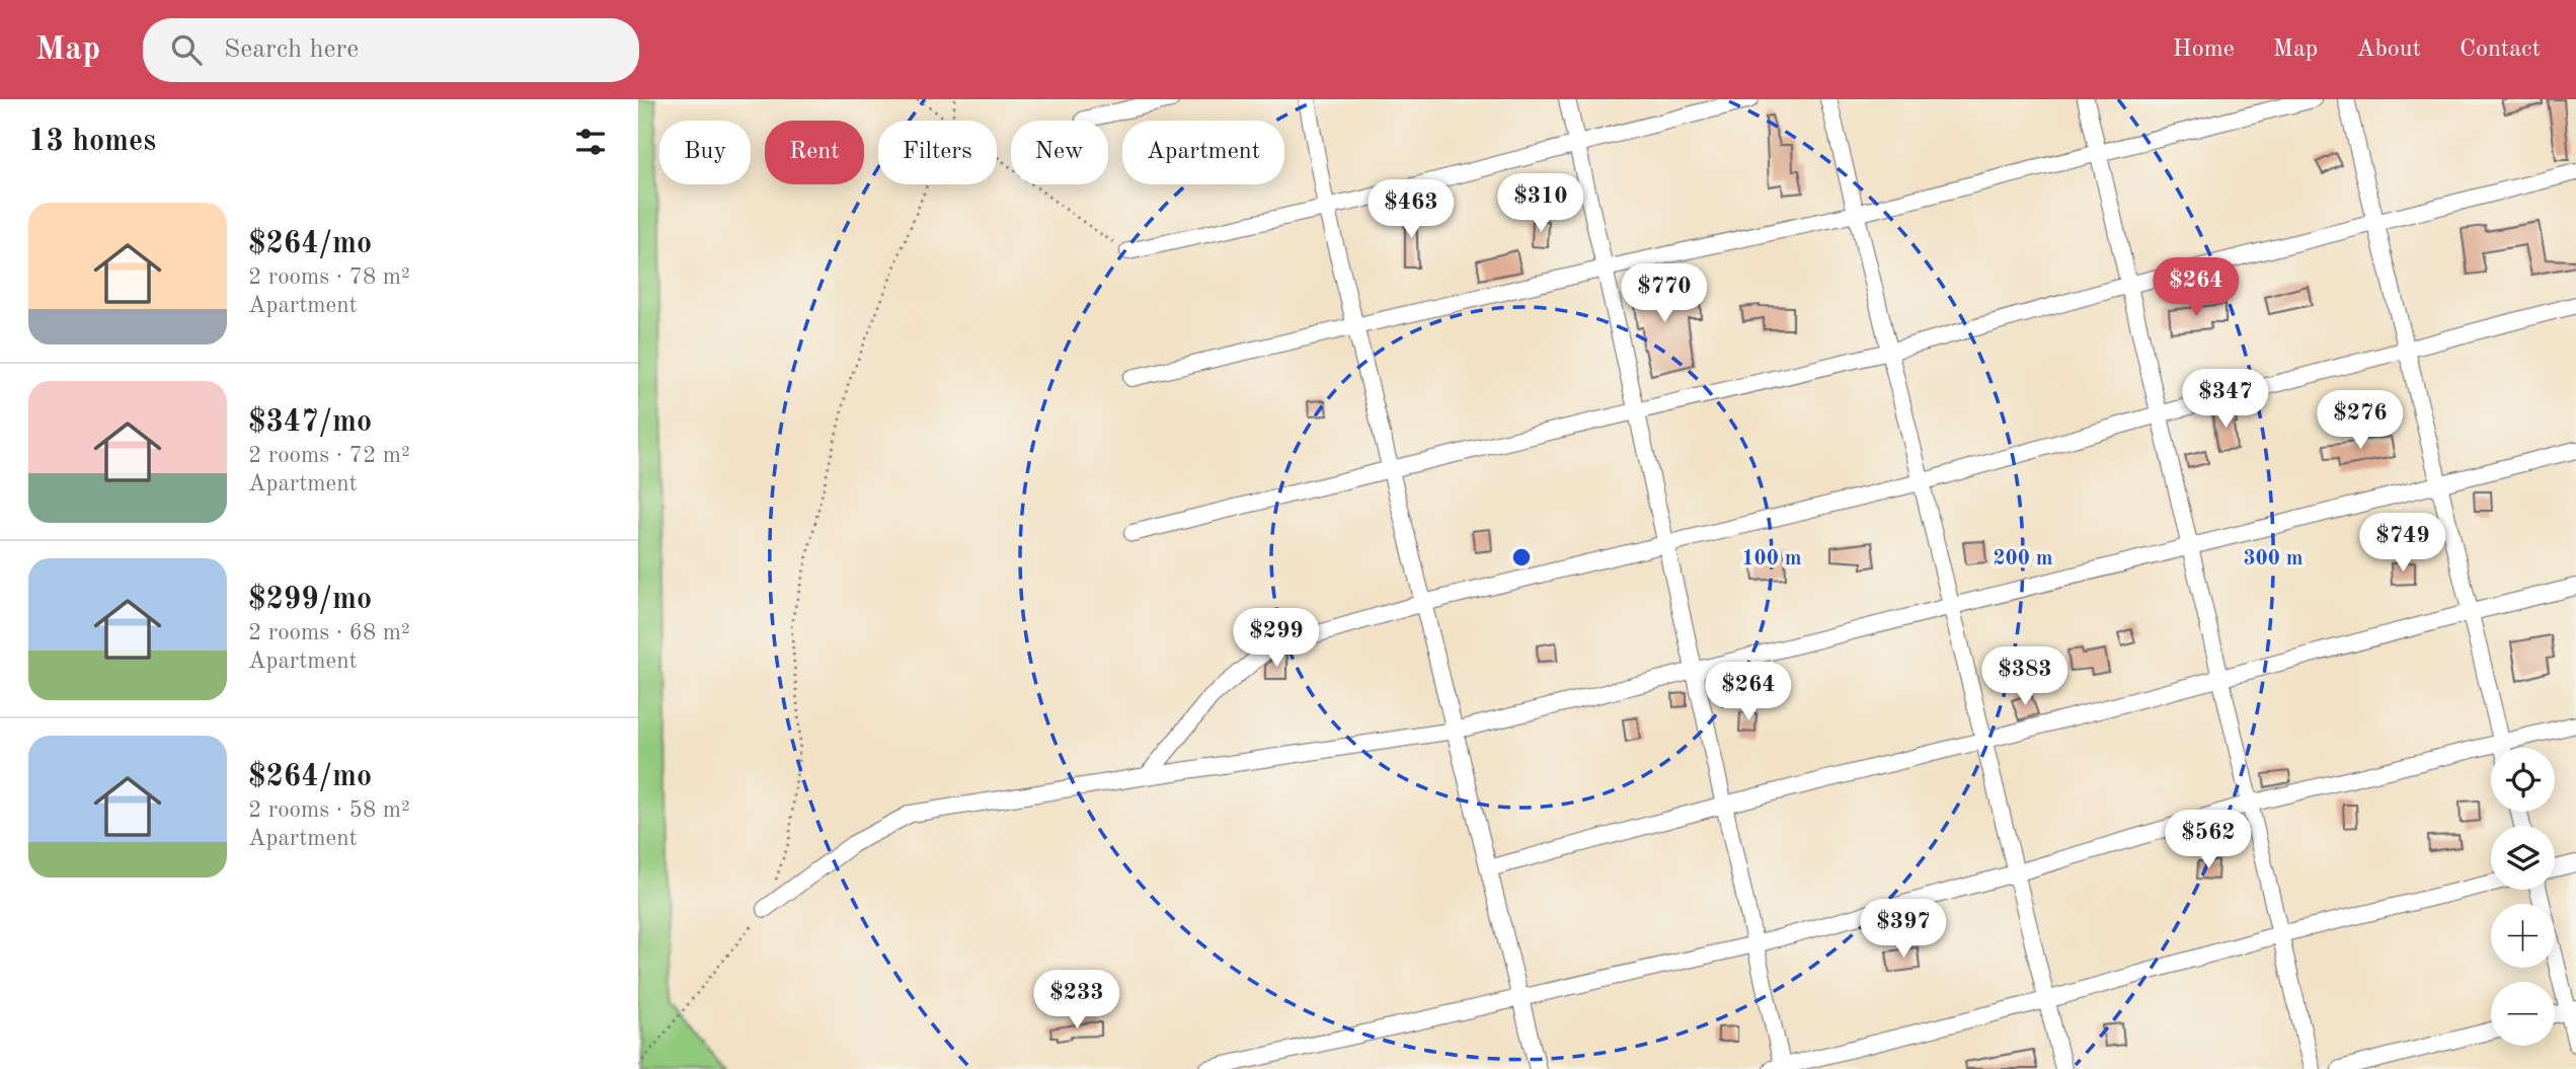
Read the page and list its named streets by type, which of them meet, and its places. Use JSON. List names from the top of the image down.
{
  "page": {
    "header": "Map",
    "search": "Search here",
    "nav": [
      "Home",
      "Map",
      "About",
      "Contact"
    ],
    "heading": "13 homes",
    "chip": [
      "Buy",
      "Rent",
      "Filters",
      "New",
      "Apartment"
    ],
    "price": [
      "$310",
      "$463",
      "$264",
      "$770",
      "$347",
      "$276",
      "$749",
      "$299",
      "$383",
      "$264",
      "$562",
      "$397",
      "$233"
    ],
    "list": [
      {
        "name": "$264/mo",
        "note": "2 rooms · 78 m² · Apartment"
      },
      {
        "name": "$347/mo",
        "note": "2 rooms · 72 m² · Apartment"
      },
      {
        "name": "$299/mo",
        "note": "2 rooms · 68 m² · Apartment"
      },
      {
        "name": "$264/mo",
        "note": "2 rooms · 58 m² · Apartment"
      }
    ],
    "map_buttons": ["+", "−"]
  },
  "rings": ["100 m", "200 m", "300 m"]
}
